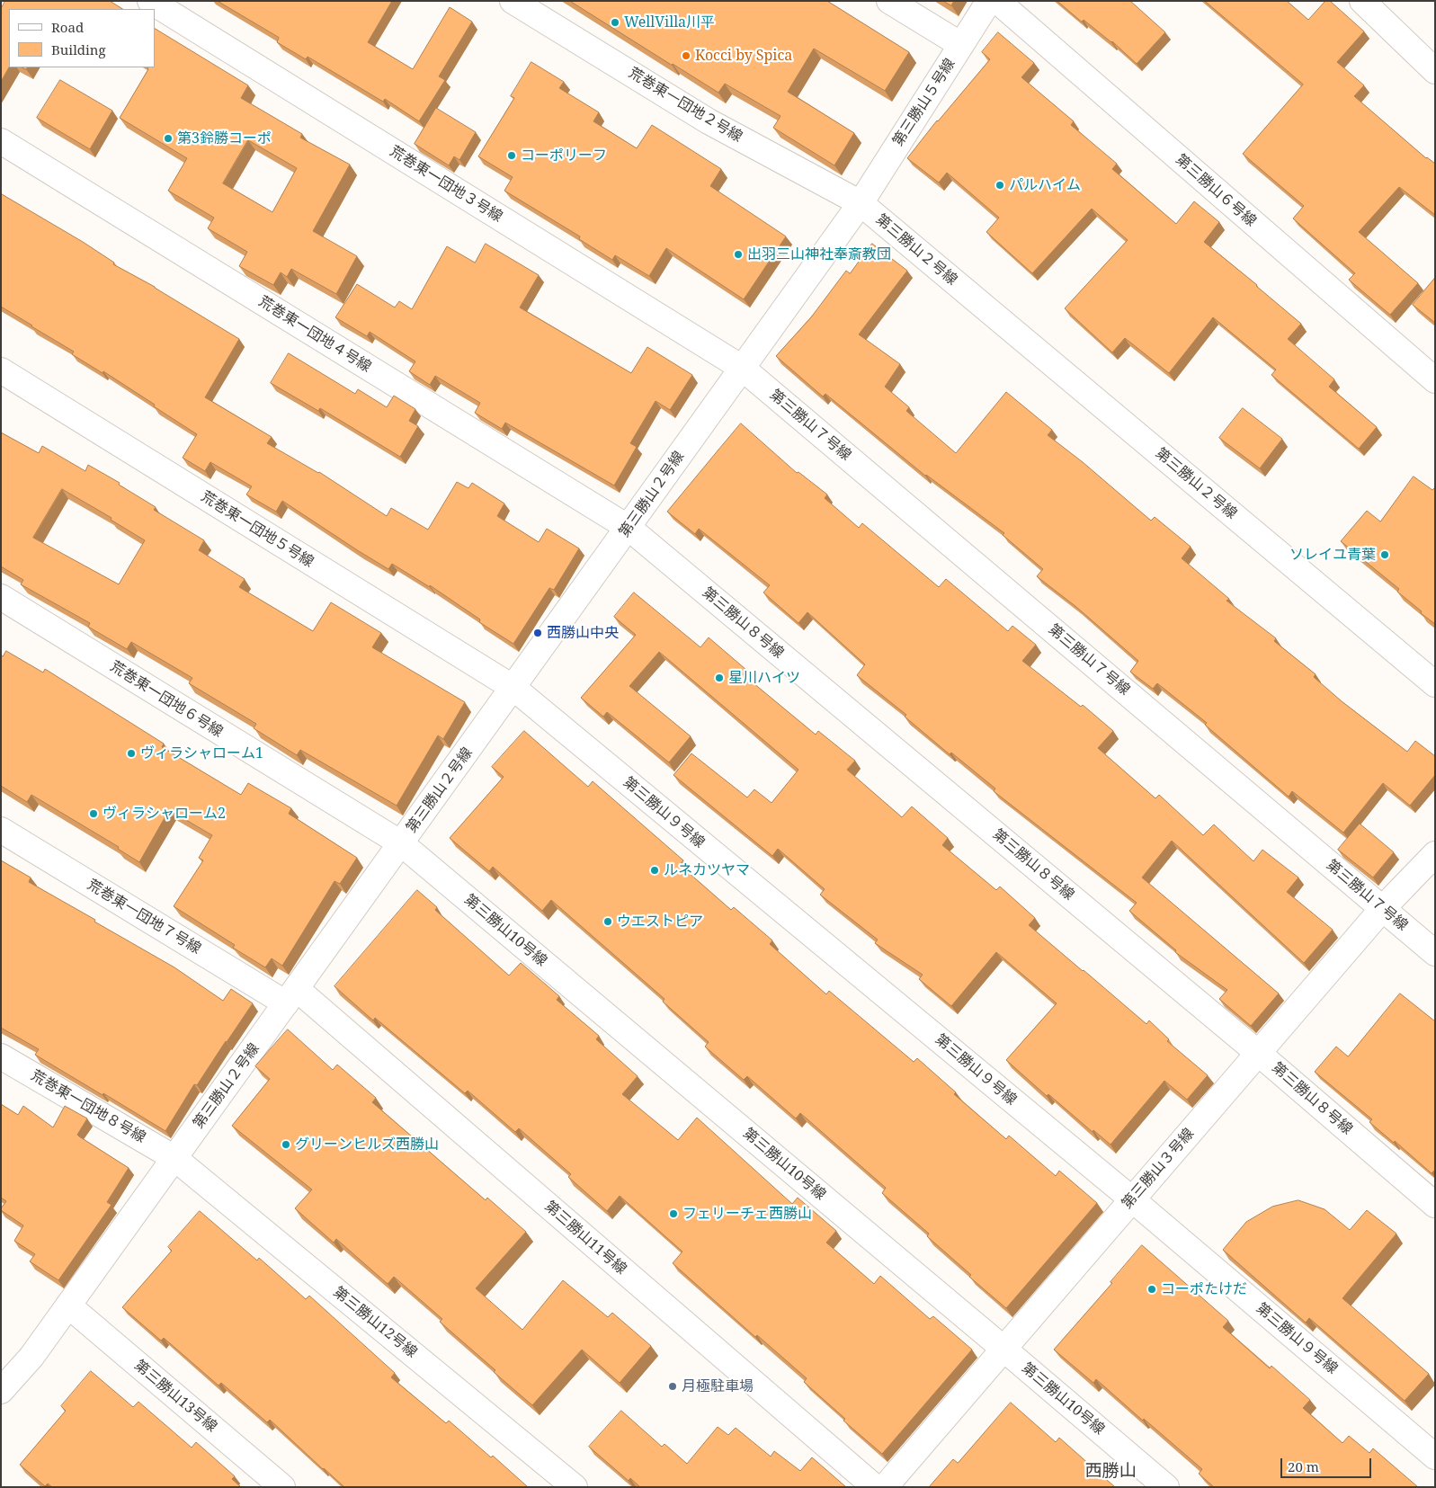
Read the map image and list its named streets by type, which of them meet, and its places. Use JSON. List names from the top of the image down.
{
  "streets": {
    "street": [
      "第三勝山５号線",
      "荒巻東一団地２号線",
      "荒巻東一団地３号線",
      "第三勝山６号線",
      "第三勝山２号線",
      "荒巻東一団地４号線",
      "第三勝山７号線",
      "荒巻東一団地５号線",
      "第三勝山８号線",
      "荒巻東一団地６号線",
      "第三勝山９号線",
      "荒巻東一団地７号線",
      "第三勝山10号線",
      "荒巻東一団地８号線",
      "第三勝山３号線",
      "第三勝山11号線",
      "第三勝山12号線",
      "第三勝山13号線"
    ]
  },
  "crossings": [
    ["第三勝山５号線", "荒巻東一団地２号線"],
    ["第三勝山５号線", "第三勝山２号線"],
    ["荒巻東一団地２号線", "第三勝山２号線"],
    ["荒巻東一団地３号線", "第三勝山２号線"],
    ["荒巻東一団地３号線", "第三勝山７号線"],
    ["第三勝山２号線", "荒巻東一団地４号線"],
    ["第三勝山２号線", "第三勝山７号線"],
    ["第三勝山２号線", "荒巻東一団地５号線"],
    ["第三勝山２号線", "第三勝山８号線"],
    ["第三勝山２号線", "荒巻東一団地６号線"],
    ["第三勝山２号線", "第三勝山９号線"],
    ["第三勝山２号線", "荒巻東一団地７号線"],
    ["第三勝山２号線", "第三勝山10号線"],
    ["第三勝山２号線", "荒巻東一団地８号線"],
    ["第三勝山２号線", "第三勝山11号線"],
    ["第三勝山２号線", "第三勝山12号線"],
    ["第三勝山２号線", "第三勝山13号線"],
    ["荒巻東一団地４号線", "第三勝山８号線"],
    ["第三勝山７号線", "第三勝山３号線"],
    ["荒巻東一団地５号線", "第三勝山９号線"],
    ["第三勝山８号線", "第三勝山３号線"],
    ["荒巻東一団地６号線", "第三勝山10号線"],
    ["第三勝山９号線", "第三勝山３号線"],
    ["荒巻東一団地７号線", "第三勝山11号線"],
    ["第三勝山10号線", "第三勝山３号線"],
    ["荒巻東一団地８号線", "第三勝山12号線"]
  ],
  "districts": ["西勝山"],
  "places": [
    "WellVilla川平",
    "Kocci by Spica",
    "第3鈴勝コーポ",
    "コーポリーフ",
    "パルハイム",
    "出羽三山神社奉斎教団",
    "ソレイユ青葉",
    "西勝山中央",
    "星川ハイツ",
    "ヴィラシャローム1",
    "ヴィラシャローム2",
    "ルネカツヤマ",
    "ウエストピア",
    "グリーンヒルズ西勝山",
    "フェリーチェ西勝山",
    "コーポたけだ",
    "月極駐車場"
  ],
  "legend": ["Road", "Building"],
  "scale_bar": "20 m"
}
